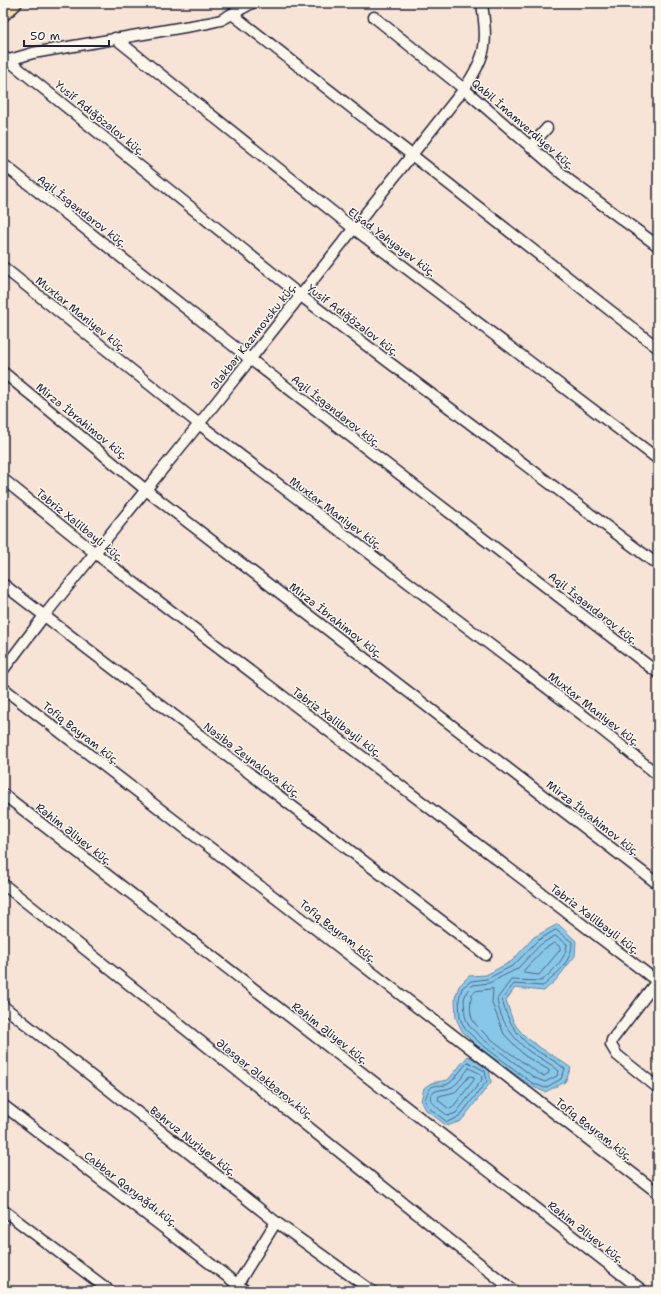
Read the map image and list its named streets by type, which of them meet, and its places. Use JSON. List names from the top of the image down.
{
  "streets": {
    "street": [
      "Yusif Adığözəlov küç.",
      "Qabil İmamverdiyev küç.",
      "Aqil İsgəndərov küç.",
      "Elşad Yəhyəyev küç.",
      "Muxtar Maniyev küç.",
      "Ələkbər Kazımovsku küç.",
      "Mirzə İbrahimov küç.",
      "Təbriz Xəlilbəyli küç.",
      "Tofiq Bayram küç.",
      "Nəsibə Zeynalova küç.",
      "Rəhim Əliyev küç.",
      "Ələsgər Ələkbərov küç.",
      "Bəhruz Nuriyev küç.",
      "Cabbar Qaryağdı küç."
    ]
  },
  "crossings": [
    ["Yusif Adığözəlov küç.", "Ələkbər Kazımovsku küç."],
    ["Qabil İmamverdiyev küç.", "Ələkbər Kazımovsku küç."],
    ["Aqil İsgəndərov küç.", "Ələkbər Kazımovsku küç."],
    ["Elşad Yəhyəyev küç.", "Ələkbər Kazımovsku küç."],
    ["Muxtar Maniyev küç.", "Ələkbər Kazımovsku küç."],
    ["Ələkbər Kazımovsku küç.", "Mirzə İbrahimov küç."],
    ["Ələkbər Kazımovsku küç.", "Təbriz Xəlilbəyli küç."],
    ["Ələkbər Kazımovsku küç.", "Nəsibə Zeynalova küç."]
  ],
  "scale_bar": "50 m"
}
